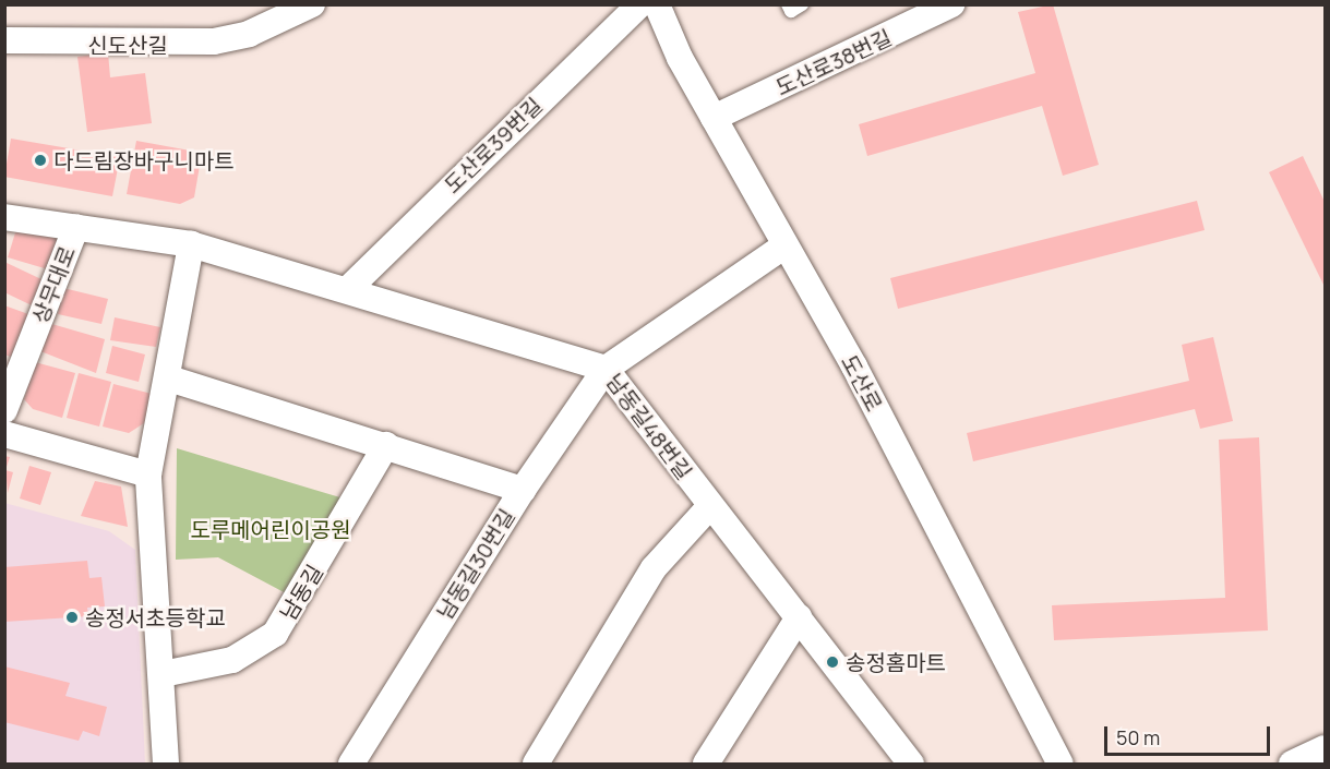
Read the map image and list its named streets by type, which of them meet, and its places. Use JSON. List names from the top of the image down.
{
  "streets": {
    "street": [
      "신도산길",
      "도산로38번길",
      "도산로39번길",
      "상무대로",
      "도산로",
      "남동길48번길",
      "남동길30번길",
      "남동길"
    ]
  },
  "crossings": [
    ["도산로38번길", "도산로"],
    ["도산로39번길", "남동길48번길"],
    ["상무대로", "남동길48번길"],
    ["남동길48번길", "남동길30번길"]
  ],
  "parks": ["도루메어린이공원"],
  "places": ["다드림장바구니마트", "송정서초등학교", "송정홈마트"],
  "scale_bar": "50 m"
}
